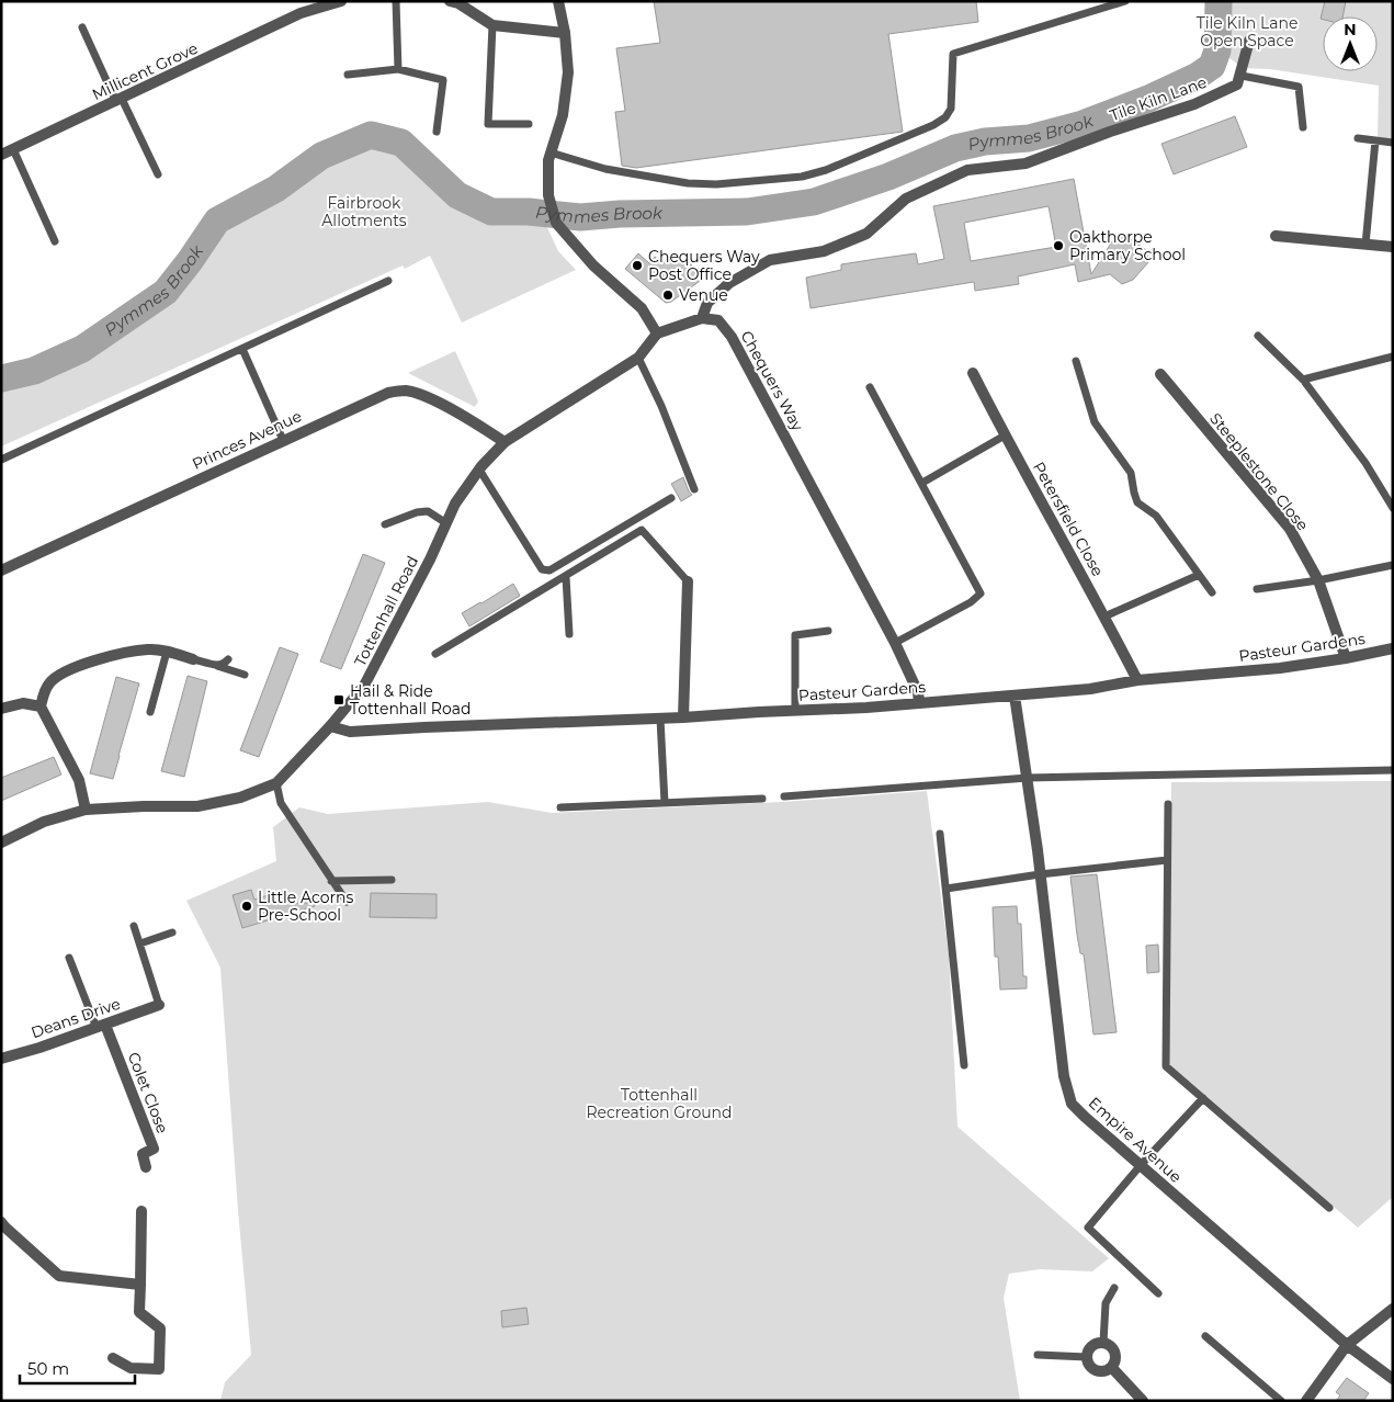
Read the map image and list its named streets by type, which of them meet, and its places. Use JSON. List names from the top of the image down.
{
  "streets": {
    "street": [
      "Millicent Grove",
      "Tile Kiln Lane",
      "Chequers Way",
      "Princes Avenue",
      "Steeplestone Close",
      "Petersfield Close",
      "Tottenhall Road",
      "Pasteur Gardens",
      "Deans Drive",
      "Colet Close",
      "Empire Avenue"
    ]
  },
  "crossings": [
    ["Tile Kiln Lane", "Chequers Way"],
    ["Chequers Way", "Pasteur Gardens"],
    ["Princes Avenue", "Tottenhall Road"],
    ["Steeplestone Close", "Pasteur Gardens"],
    ["Petersfield Close", "Pasteur Gardens"],
    ["Tottenhall Road", "Pasteur Gardens"],
    ["Pasteur Gardens", "Empire Avenue"],
    ["Deans Drive", "Colet Close"]
  ],
  "water": ["Pymmes Brook"],
  "parks": ["Tile Kiln Lane Open Space", "Fairbrook Allotments", "Tottenhall Recreation Ground"],
  "places": {
    "other": [
      "Oakthorpe Primary School",
      "Chequers Way Post Office",
      "Venue",
      "Little Acorns Pre-School"
    ],
    "transit": ["Hail & Ride Tottenhall Road"]
  },
  "scale_bar": "50 m",
  "north": "top"
}
